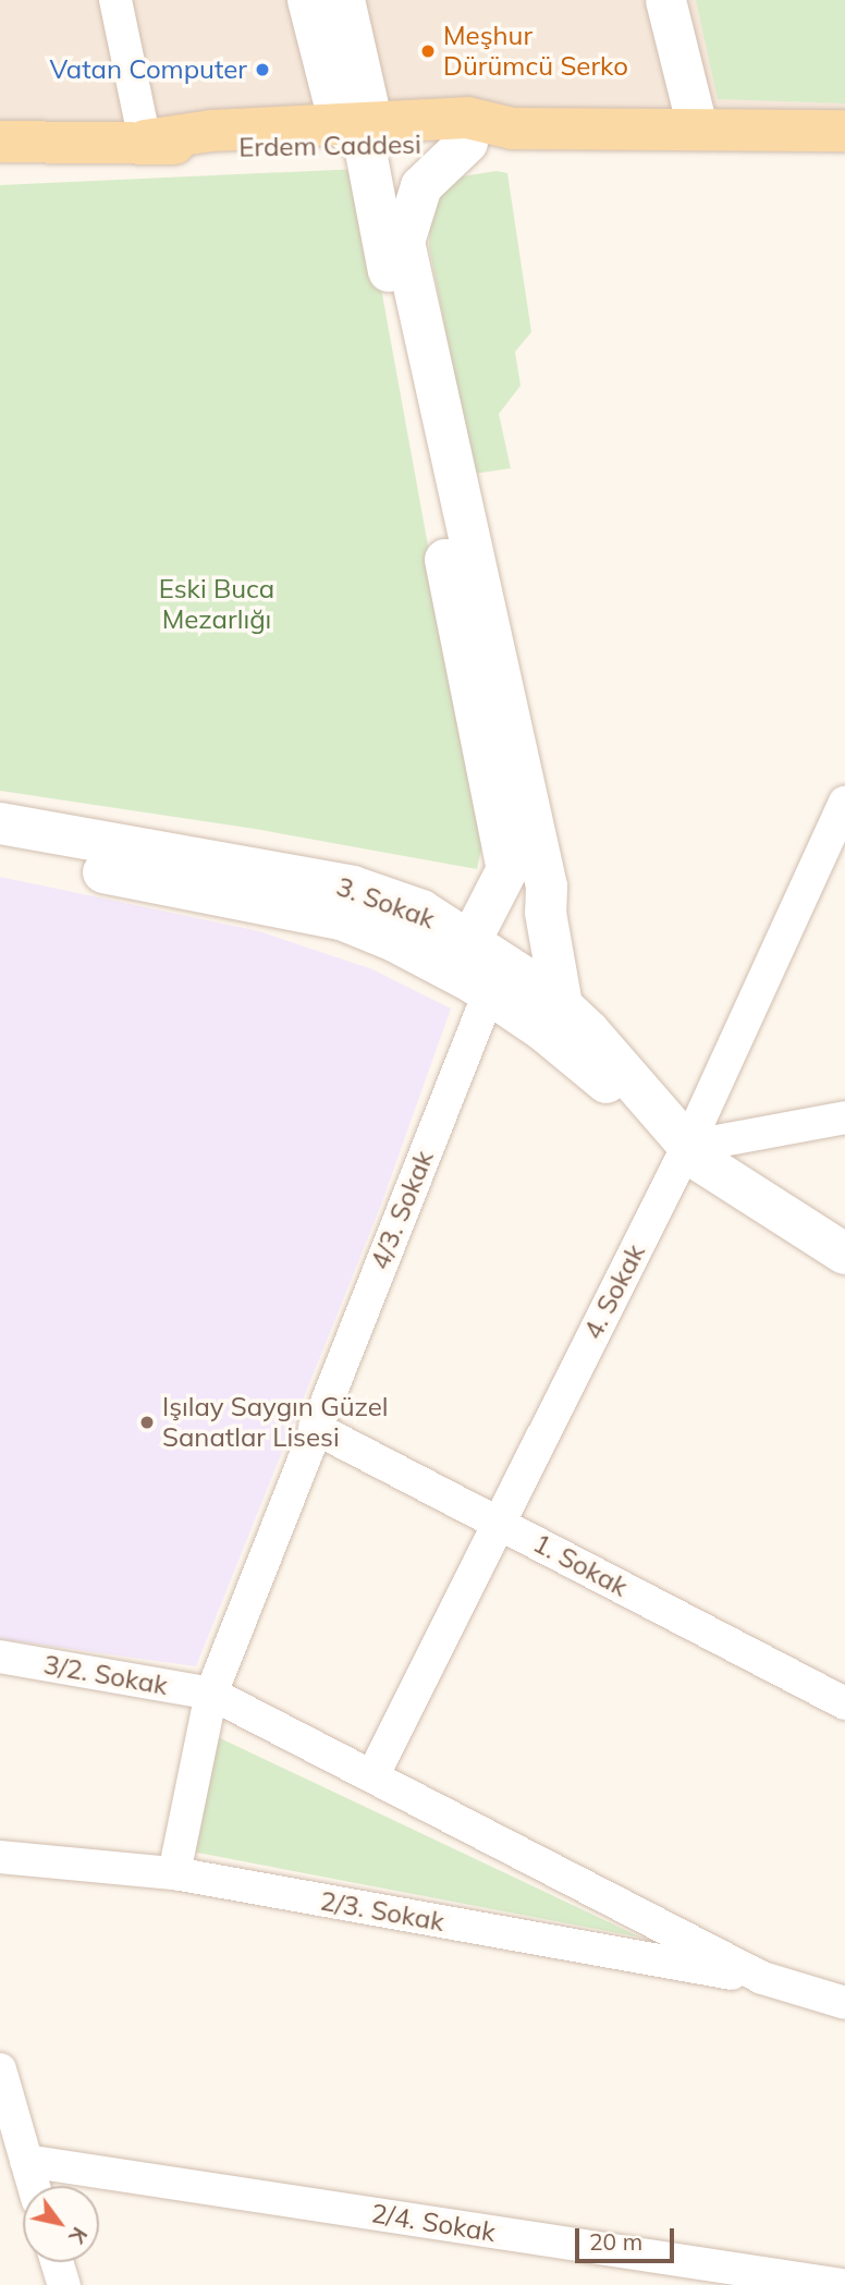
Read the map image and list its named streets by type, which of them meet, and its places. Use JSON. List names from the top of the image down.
{
  "streets": {
    "main road": ["Erdem Caddesi", "3. Sokak"],
    "street": [
      "4/3. Sokak",
      "4. Sokak",
      "1. Sokak",
      "3/2. Sokak",
      "2/3. Sokak",
      "2/4. Sokak"
    ]
  },
  "crossings": [
    ["3. Sokak", "4/3. Sokak"],
    ["3. Sokak", "4. Sokak"],
    ["4/3. Sokak", "1. Sokak"],
    ["4/3. Sokak", "3/2. Sokak"],
    ["4/3. Sokak", "2/3. Sokak"],
    ["4. Sokak", "1. Sokak"],
    ["4. Sokak", "2/3. Sokak"],
    ["3/2. Sokak", "2/3. Sokak"]
  ],
  "parks": ["Eski Buca Mezarlığı"],
  "places": ["Meşhur Dürümcü Serko", "Vatan Computer", "Işılay Saygın Güzel Sanatlar Lisesi"],
  "scale_bar": "20 m",
  "north": "bottom right"
}
